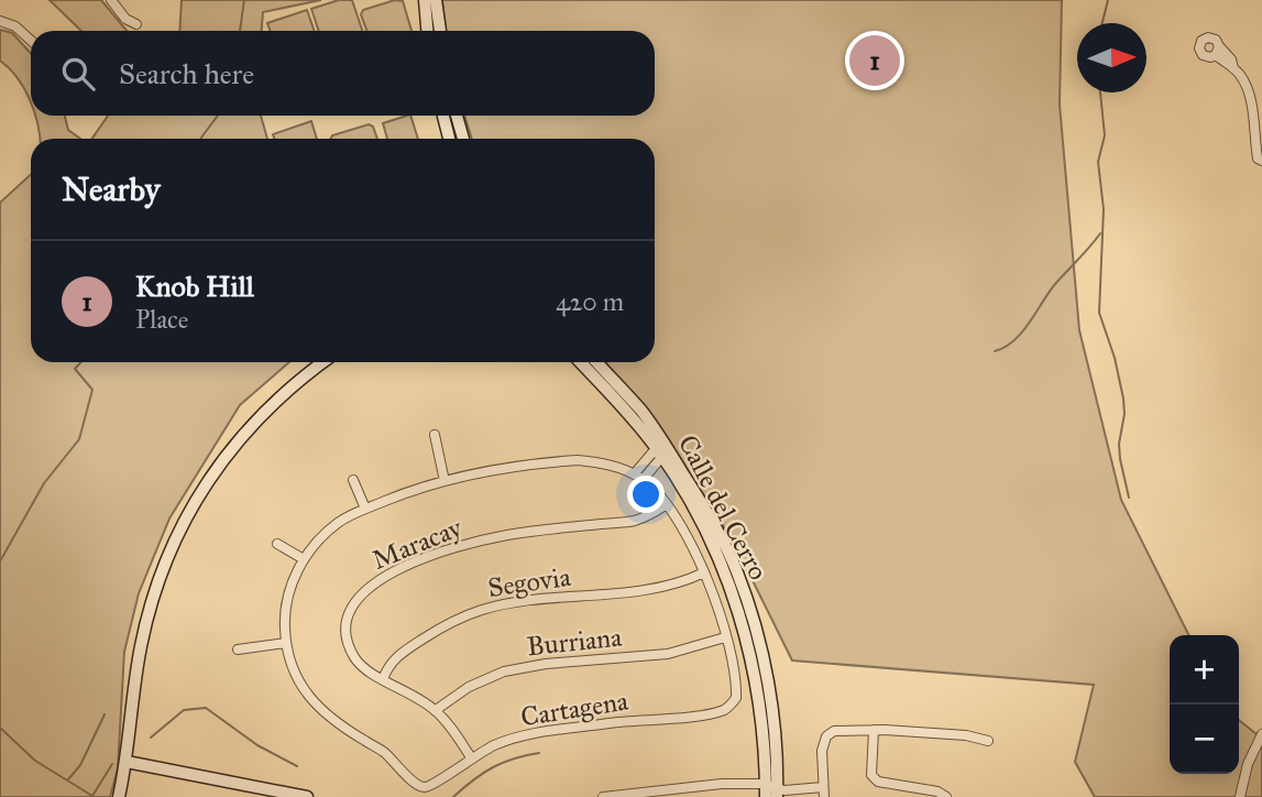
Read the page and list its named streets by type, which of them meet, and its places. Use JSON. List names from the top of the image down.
{
  "streets": {
    "main road": ["Calle del Cerro"],
    "street": [
      "Maracay",
      "Segovia",
      "Burriana",
      "Cartagena"
    ]
  },
  "crossings": [
    ["Maracay", "Segovia"],
    ["Maracay", "Burriana"],
    ["Maracay", "Cartagena"],
    ["Burriana", "Cartagena"]
  ],
  "north": "right",
  "page": {
    "pins": "1",
    "search": "Search here",
    "heading": "Nearby",
    "list": [
      {
        "mark": "1",
        "name": "Knob Hill",
        "note": "Place",
        "value": "420 m"
      }
    ],
    "map_buttons": ["+", "−"]
  }
}
